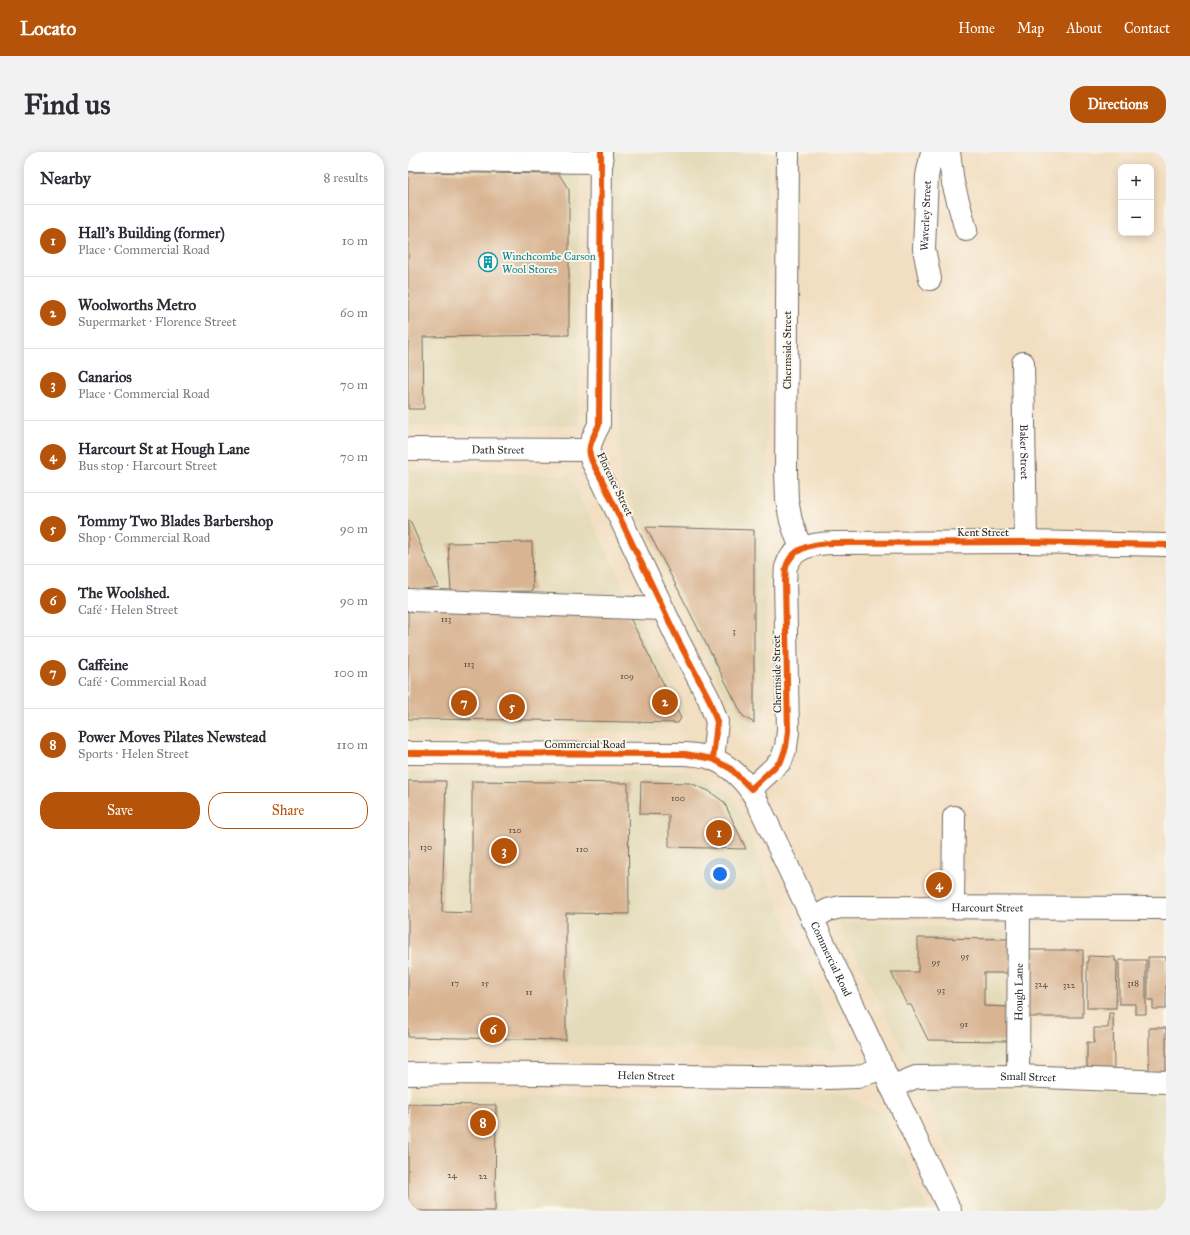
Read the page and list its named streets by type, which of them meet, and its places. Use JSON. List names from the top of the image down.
{
  "streets": {
    "street": [
      "Waverley Street",
      "Chermside Street",
      "Dath Street",
      "Baker Street",
      "Florence Street",
      "Kent Street",
      "Commercial Road",
      "Harcourt Street",
      "Hough Lane",
      "Helen Street",
      "Small Street"
    ]
  },
  "crossings": [
    ["Chermside Street", "Kent Street"],
    ["Chermside Street", "Commercial Road"],
    ["Dath Street", "Florence Street"],
    ["Baker Street", "Kent Street"],
    ["Florence Street", "Commercial Road"],
    ["Commercial Road", "Harcourt Street"],
    ["Commercial Road", "Helen Street"],
    ["Commercial Road", "Small Street"],
    ["Harcourt Street", "Hough Lane"],
    ["Hough Lane", "Small Street"],
    ["Helen Street", "Small Street"]
  ],
  "places": {
    "building": ["Winchcombe Carson Wool Stores"]
  },
  "house_numbers": [
    "113",
    "3",
    "113",
    "109",
    "100",
    "120",
    "130",
    "110",
    "95",
    "95",
    "17",
    "15",
    "318",
    "324",
    "322",
    "93",
    "11",
    "91",
    "24",
    "22"
  ],
  "page": {
    "header": "Locato",
    "nav": [
      "Home",
      "Map",
      "About",
      "Contact"
    ],
    "buttons": [
      "Directions",
      ["Save", "Share"]
    ],
    "title": "Find us",
    "heading": ["Nearby", "8 results"],
    "map_buttons": ["+", "−"],
    "list": [
      {
        "mark": "1",
        "name": "Hall's Building (former)",
        "note": "Place · Commercial Road",
        "value": "10 m"
      },
      {
        "mark": "2",
        "name": "Woolworths Metro",
        "note": "Supermarket · Florence Street",
        "value": "60 m"
      },
      {
        "mark": "3",
        "name": "Canarios",
        "note": "Place · Commercial Road",
        "value": "70 m"
      },
      {
        "mark": "4",
        "name": "Harcourt St at Hough Lane",
        "note": "Bus stop · Harcourt Street",
        "value": "70 m"
      },
      {
        "mark": "5",
        "name": "Tommy Two Blades Barbershop",
        "note": "Shop · Commercial Road",
        "value": "90 m"
      },
      {
        "mark": "6",
        "name": "The Woolshed.",
        "note": "Café · Helen Street",
        "value": "90 m"
      },
      {
        "mark": "7",
        "name": "Caffeine",
        "note": "Café · Commercial Road",
        "value": "100 m"
      },
      {
        "mark": "8",
        "name": "Power Moves Pilates Newstead",
        "note": "Sports · Helen Street",
        "value": "110 m"
      }
    ],
    "pins": [
      "2",
      "7",
      "5",
      "1",
      "3",
      "4",
      "6",
      "8"
    ]
  }
}
